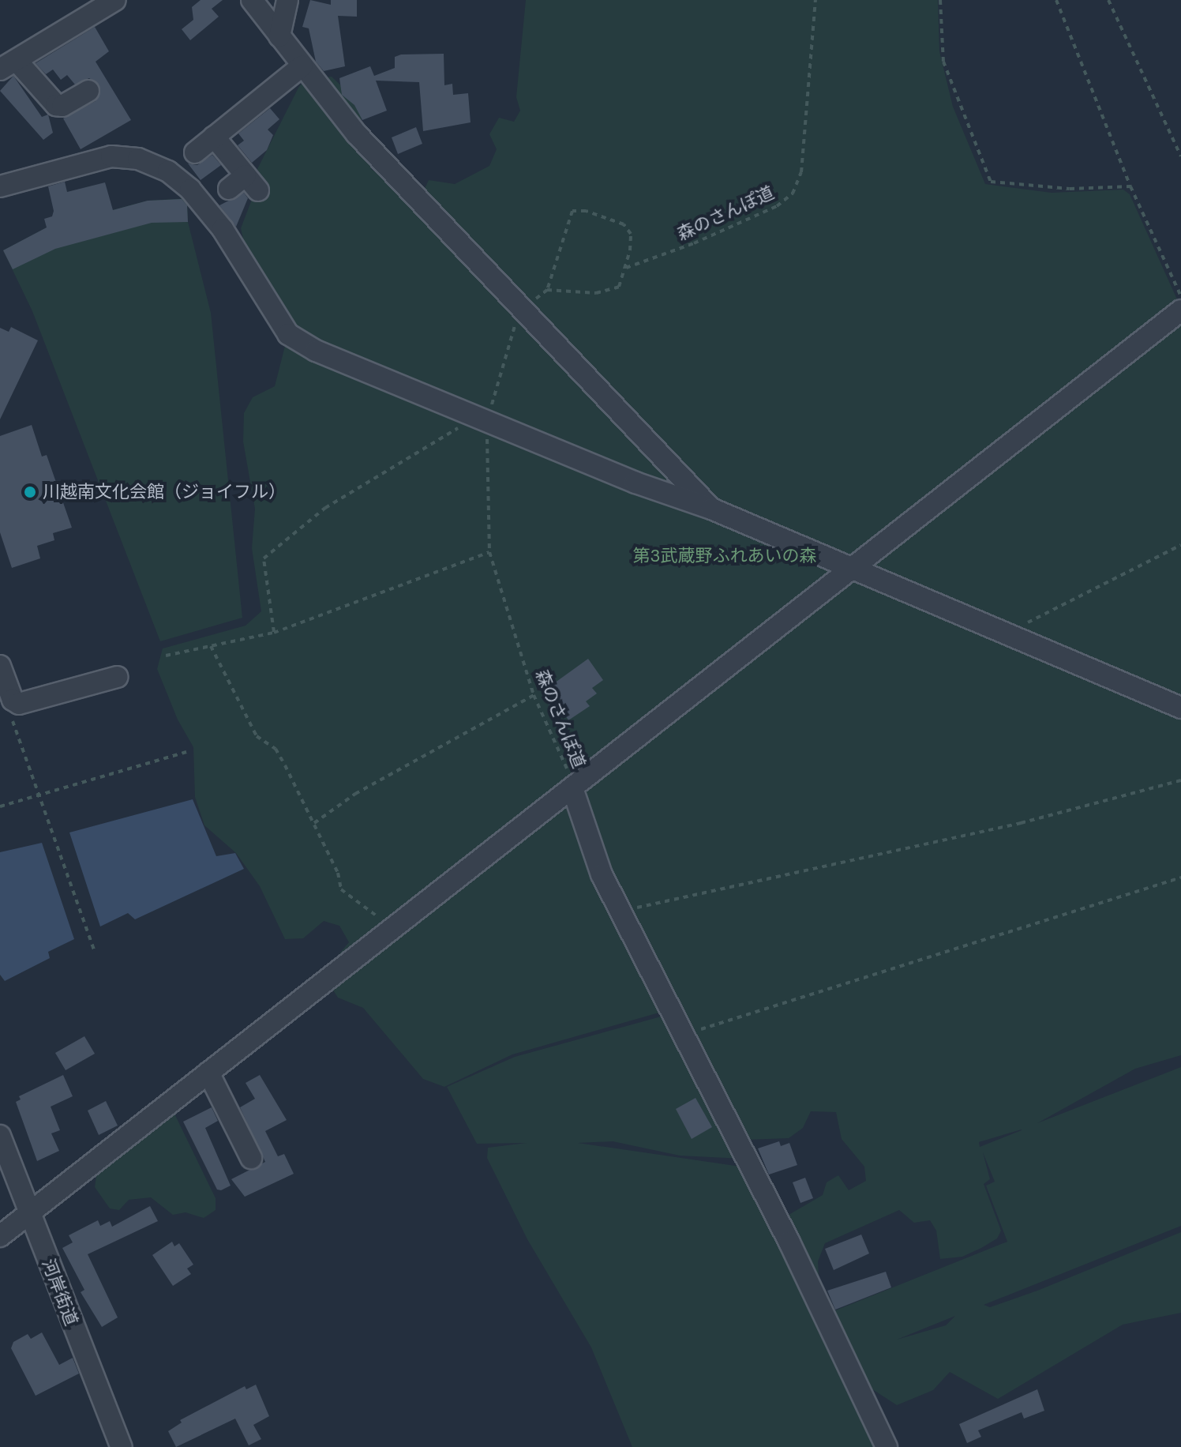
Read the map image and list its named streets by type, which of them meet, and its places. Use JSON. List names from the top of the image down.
{
  "streets": {
    "street": ["河岸街道"],
    "path": ["森のさんぽ道"]
  },
  "parks": ["第3武蔵野ふれあいの森"],
  "places": ["川越南文化会館（ジョイフル）"]
}
